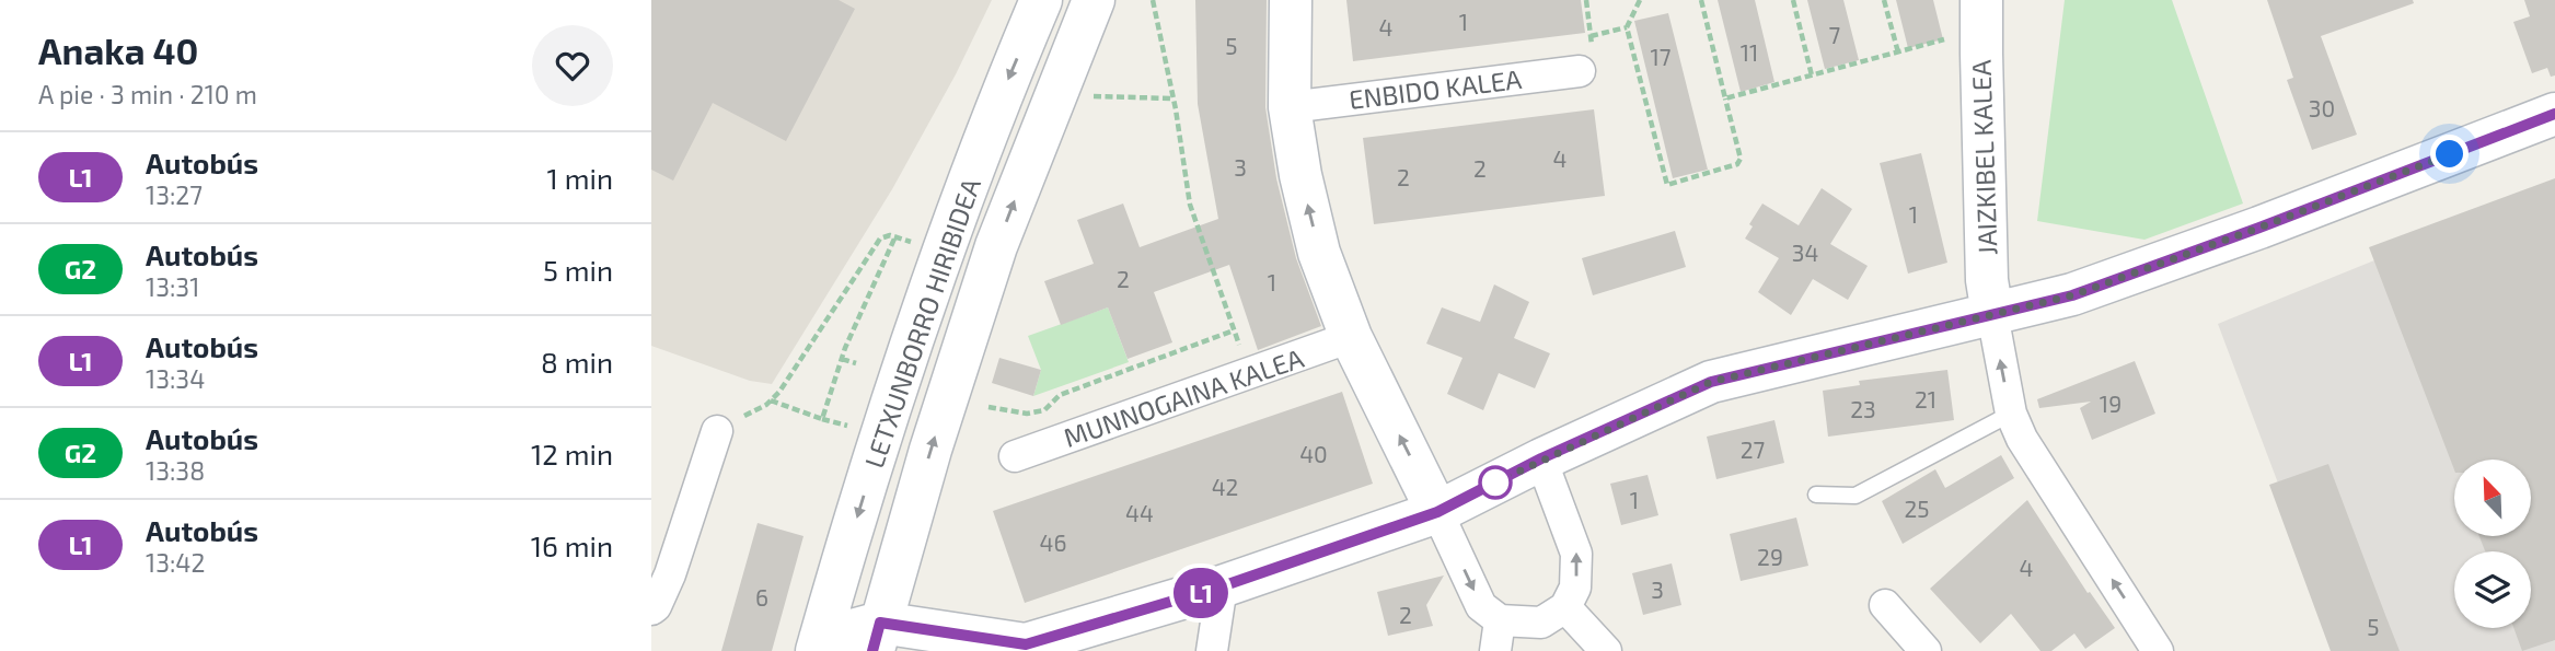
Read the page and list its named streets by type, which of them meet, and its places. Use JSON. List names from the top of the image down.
{
  "streets": {
    "street": [
      "ENBIDO KALEA",
      "JAIZKIBEL KALEA",
      "LETXUNBORRO HIRIBIDEA",
      "MUNNOGAINA KALEA"
    ]
  },
  "lines": ["bus line L1"],
  "house_numbers": [
    "1",
    "4",
    "7",
    "5",
    "11",
    "17",
    "30",
    "4",
    "3",
    "2",
    "2",
    "1",
    "34",
    "2",
    "1",
    "21",
    "19",
    "23",
    "27",
    "40",
    "42",
    "1",
    "25",
    "44",
    "46",
    "29",
    "4",
    "3",
    "6",
    "2",
    "5"
  ],
  "north": "top left",
  "page": {
    "heading": ["Anaka 40", "A pie · 3 min · 210 m"],
    "on_map": "L1",
    "list": [
      {
        "mark": "L1",
        "name": "Autobús",
        "note": "13:27",
        "value": "1 min"
      },
      {
        "mark": "G2",
        "name": "Autobús",
        "note": "13:31",
        "value": "5 min"
      },
      {
        "mark": "L1",
        "name": "Autobús",
        "note": "13:34",
        "value": "8 min"
      },
      {
        "mark": "G2",
        "name": "Autobús",
        "note": "13:38",
        "value": "12 min"
      },
      {
        "mark": "L1",
        "name": "Autobús",
        "note": "13:42",
        "value": "16 min"
      }
    ]
  }
}
